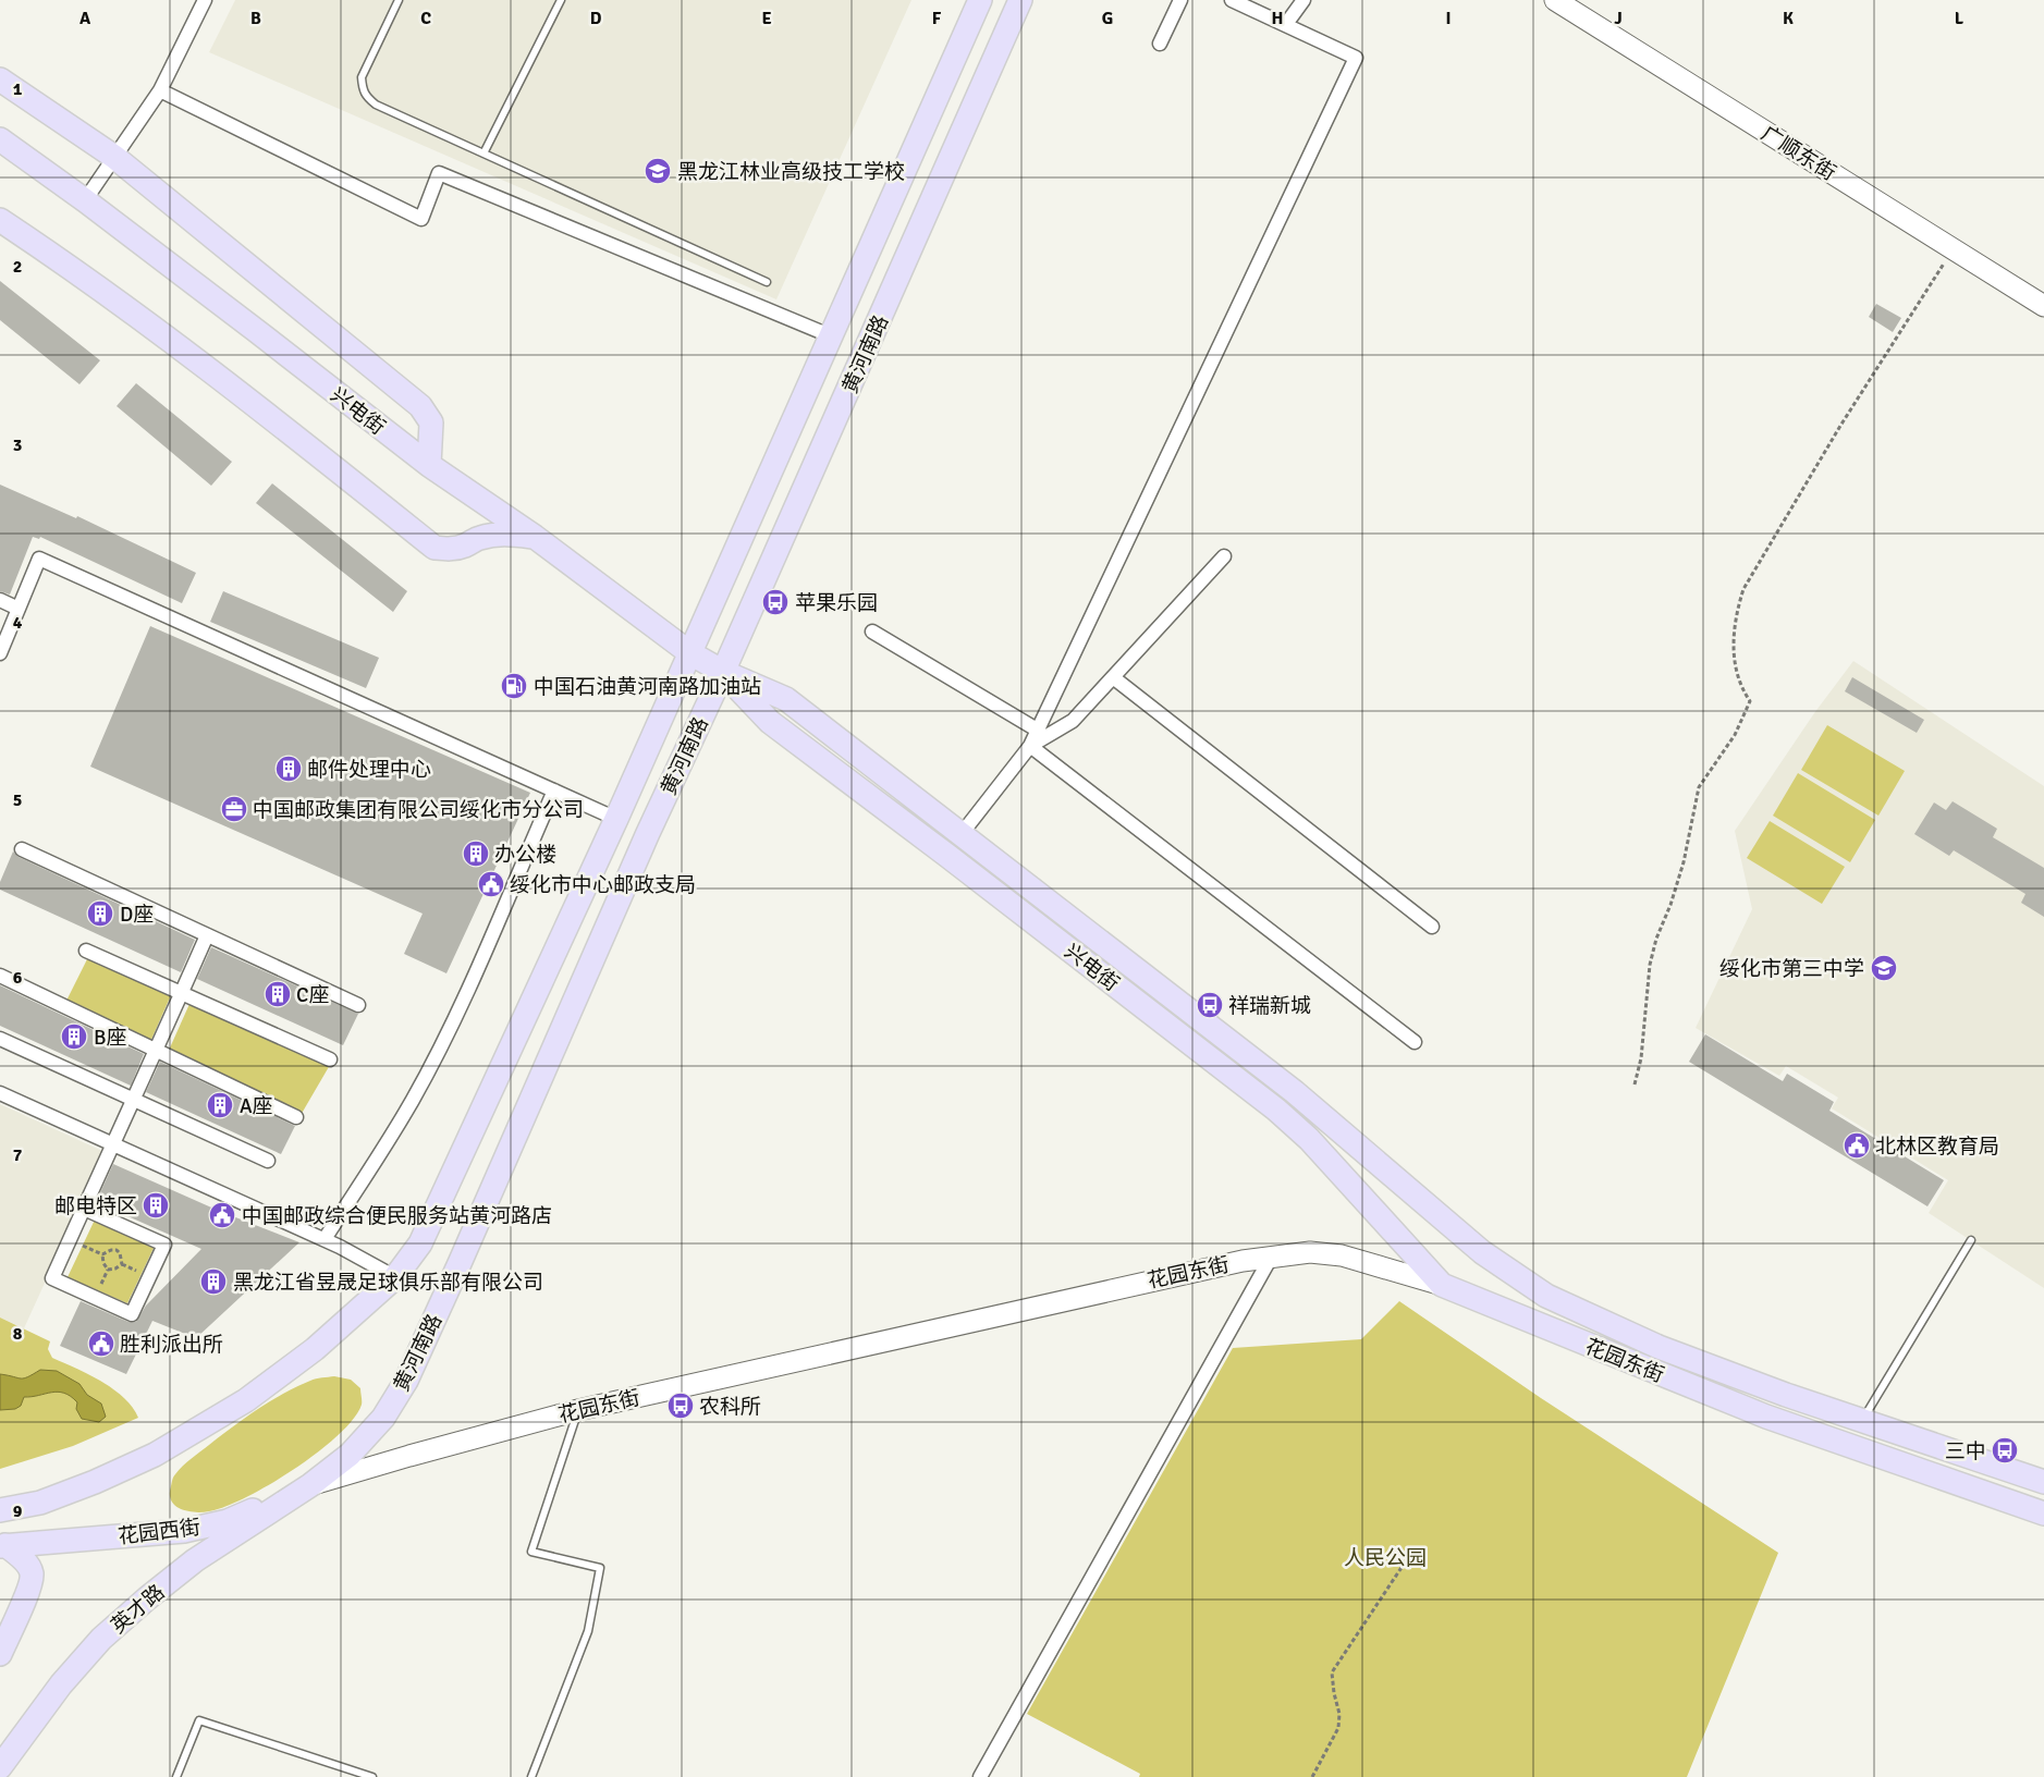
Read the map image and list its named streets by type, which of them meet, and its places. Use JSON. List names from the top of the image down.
{
  "streets": {
    "main road": [
      "广顺东街",
      "黄河南路",
      "兴电街",
      "花园东街",
      "花园西街",
      "英才路"
    ]
  },
  "crossings": [
    ["黄河南路", "兴电街"],
    ["黄河南路", "花园东街"],
    ["黄河南路", "花园西街"],
    ["黄河南路", "英才路"],
    ["兴电街", "花园东街"],
    ["花园东街", "花园西街"],
    ["花园东街", "英才路"],
    ["花园西街", "英才路"]
  ],
  "parks": ["人民公园"],
  "places": {
    "school or university": ["黑龙江林业高级技工学校", "绥化市第三中学"],
    "bus stop": [
      "苹果乐园",
      "祥瑞新城",
      "农科所",
      "三中"
    ],
    "fuel station": ["中国石油黄河南路加油站"],
    "building": [
      "邮件处理中心",
      "办公楼",
      "D座",
      "C座",
      "B座",
      "A座",
      "邮电特区",
      "黑龙江省昱晟足球俱乐部有限公司"
    ],
    "office": ["中国邮政集团有限公司绥化市分公司"],
    "public building": [
      "绥化市中心邮政支局",
      "北林区教育局",
      "中国邮政综合便民服务站黄河路店",
      "胜利派出所"
    ]
  },
  "grid": {
    "columns": [
      "A",
      "B",
      "C",
      "D",
      "E",
      "F",
      "G",
      "H",
      "I",
      "J",
      "K",
      "L"
    ],
    "rows": [
      "1",
      "2",
      "3",
      "4",
      "5",
      "6",
      "7",
      "8",
      "9"
    ]
  }
}
